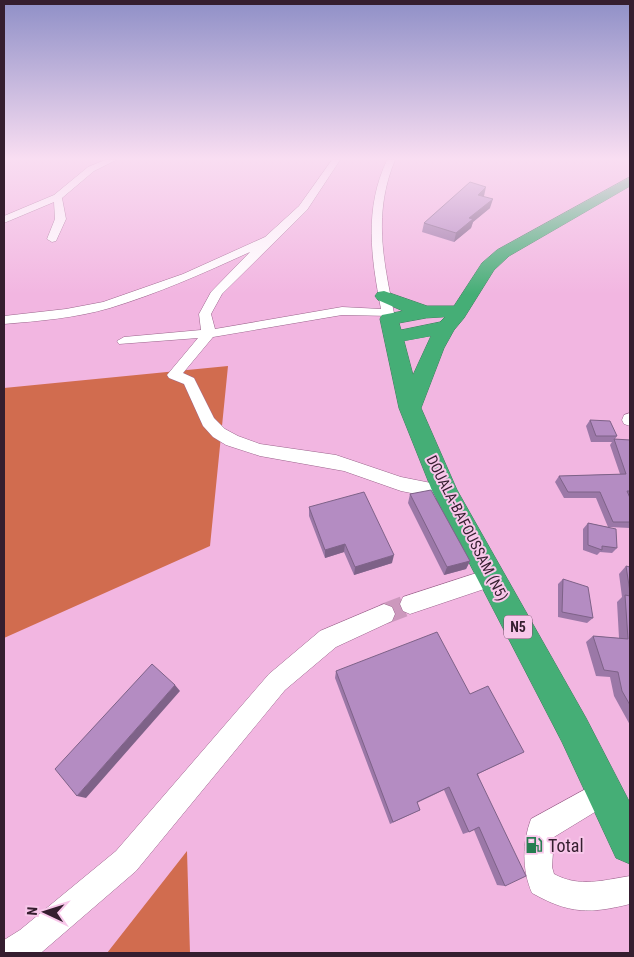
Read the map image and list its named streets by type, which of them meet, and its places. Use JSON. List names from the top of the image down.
{
  "streets": {
    "highway": ["DOUALA-BAFOUSSAM (N5)", "N5"]
  },
  "places": {
    "fuel station": ["Total"]
  },
  "north": "left"
}
